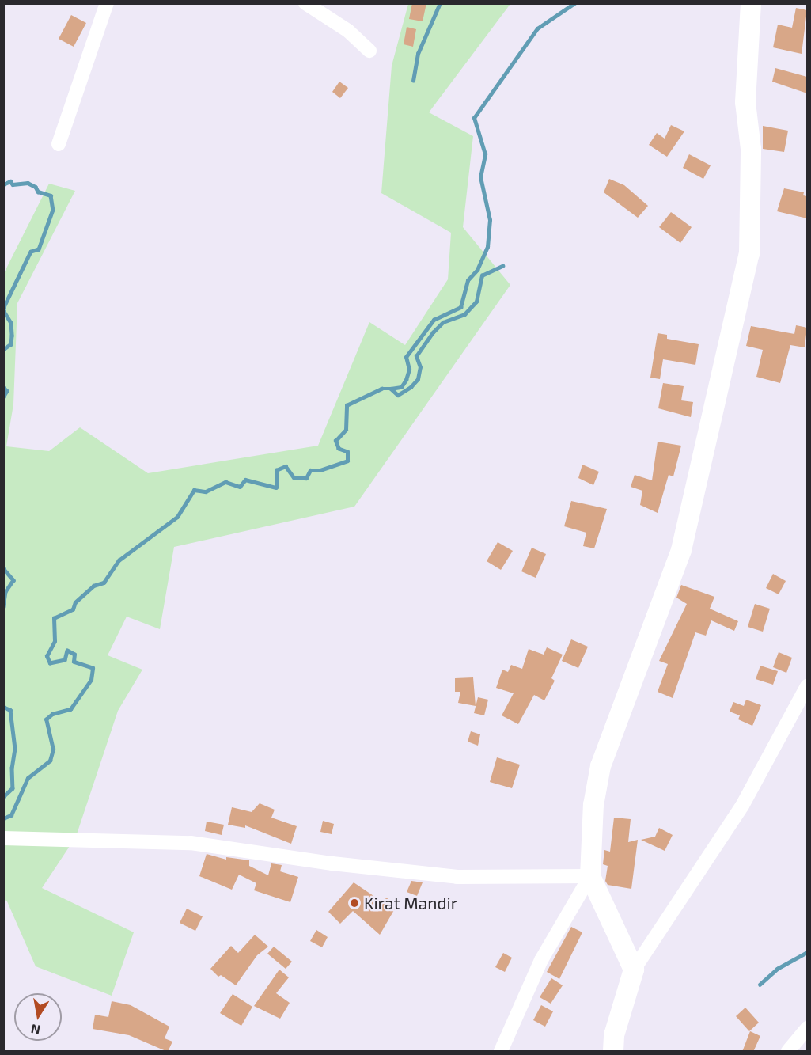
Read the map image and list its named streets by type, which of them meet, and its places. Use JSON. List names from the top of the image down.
{
  "places": ["Kirat Mandir"],
  "north": "bottom"
}
